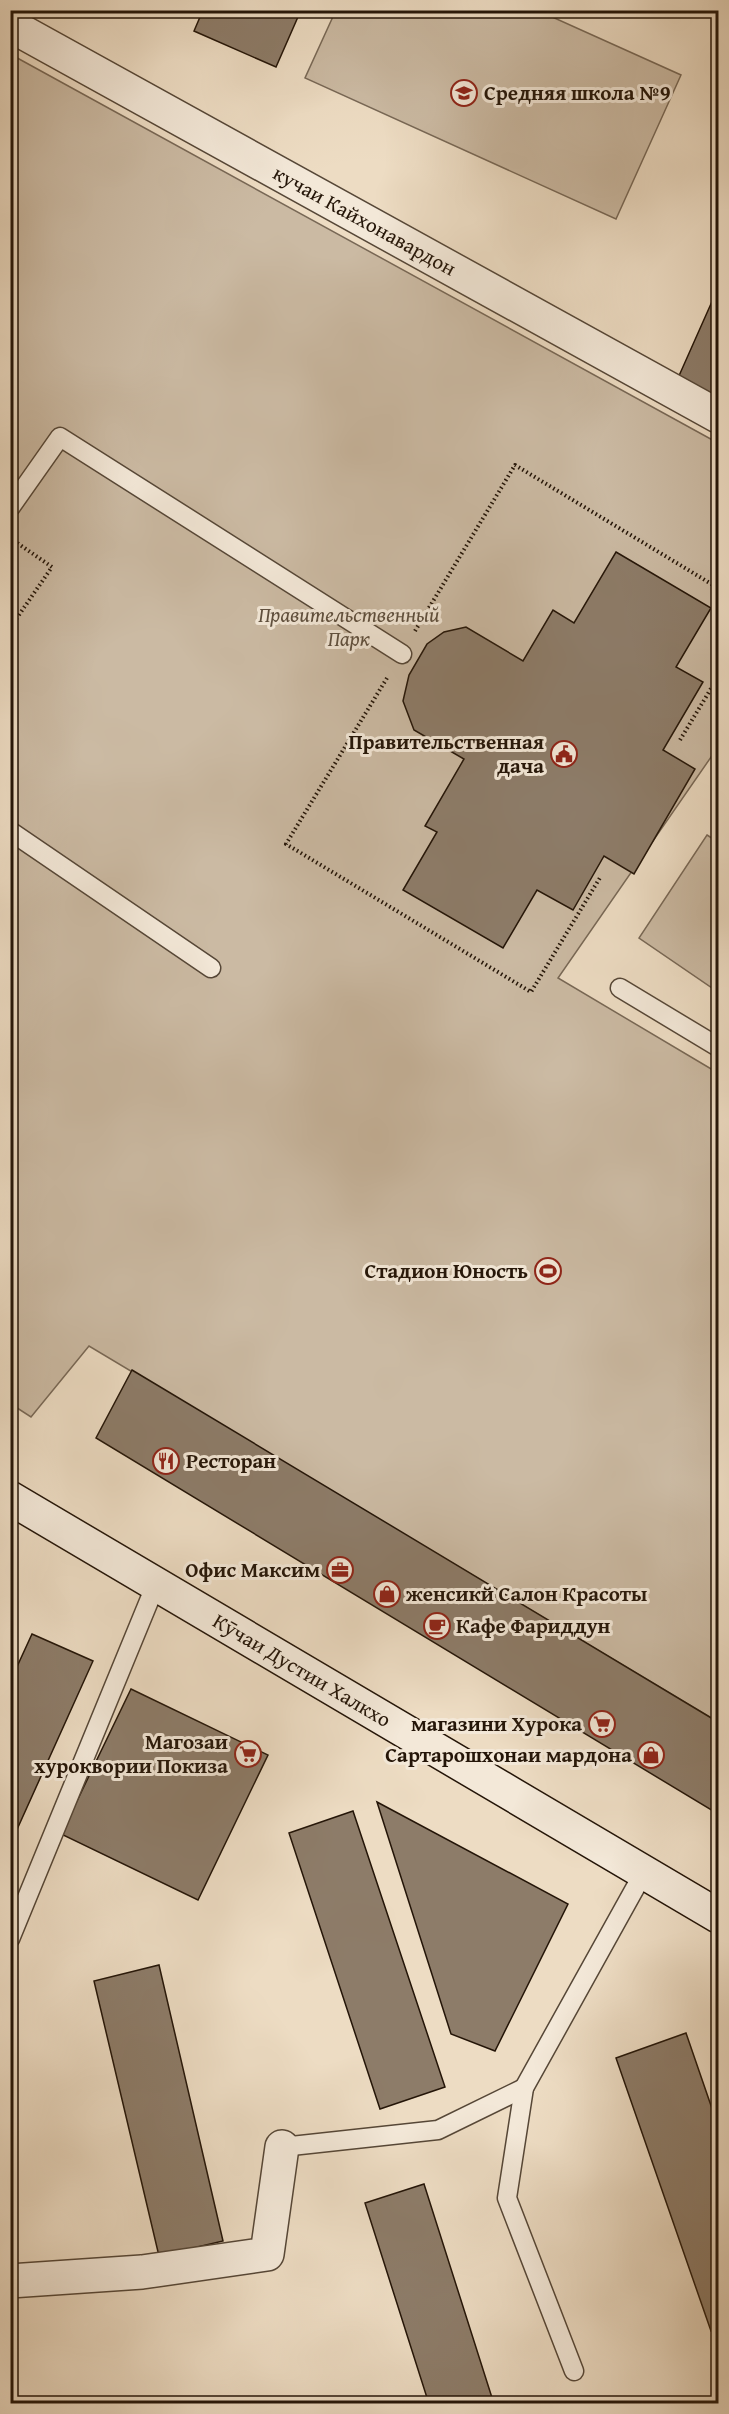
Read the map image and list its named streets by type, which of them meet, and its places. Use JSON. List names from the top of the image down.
{
  "streets": {
    "street": ["кучаи Кайхонавардон", "Кӯчаи Дустии Халкхо"]
  },
  "parks": ["Правительственный Парк"],
  "places": {
    "school or university": ["Средняя школа №9"],
    "public building": ["Правительственная дача"],
    "sports": ["Стадион Юность"],
    "restaurant": ["Ресторан"],
    "office": ["Офис Максим"],
    "shop": ["женсикй Салон Красоты", "Сартарошхонаи мардона"],
    "cafe": ["Кафе Фариддун"],
    "supermarket": ["магазини Хурока", "Магозаи хуроквории Покиза"]
  }
}
